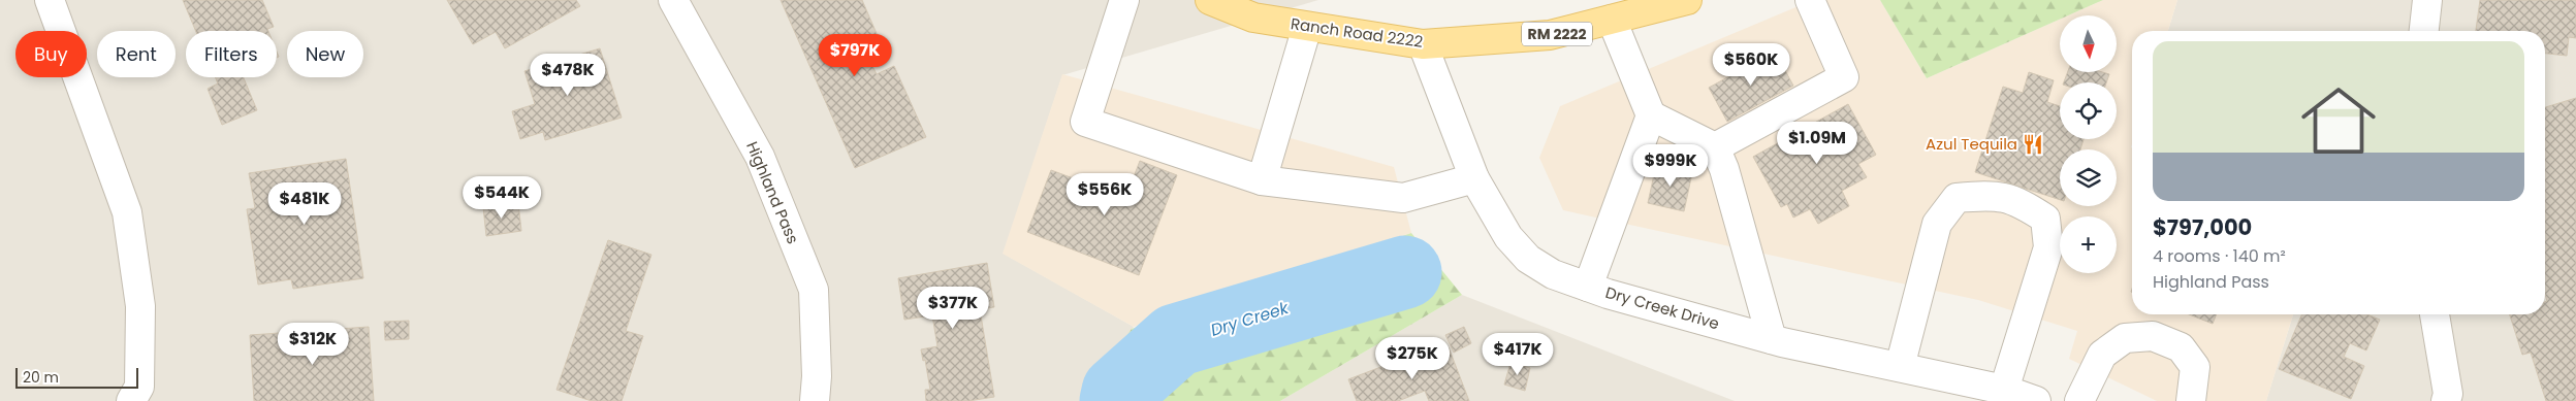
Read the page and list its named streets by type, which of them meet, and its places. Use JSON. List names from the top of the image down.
{
  "streets": {
    "main road": ["Ranch Road 2222", "RM 2222"],
    "street": ["Highland Pass", "Dry Creek Drive"]
  },
  "crossings": [
    ["Ranch Road 2222", "Dry Creek Drive"]
  ],
  "water": ["Dry Creek"],
  "places": {
    "restaurant": ["Azul Tequila"]
  },
  "scale_bar": "20 m",
  "north": "bottom",
  "page": {
    "map_buttons": "+",
    "chip": [
      "Buy",
      "Rent",
      "Filters",
      "New"
    ],
    "list": [
      {
        "name": "$797,000",
        "note": "4 rooms · 140 m² · Highland Pass"
      }
    ],
    "price": [
      "$797K",
      "$560K",
      "$478K",
      "$1.09M",
      "$999K",
      "$556K",
      "$544K",
      "$481K",
      "$377K",
      "$312K",
      "$417K",
      "$275K"
    ],
    "scale": "20 m"
  }
}
